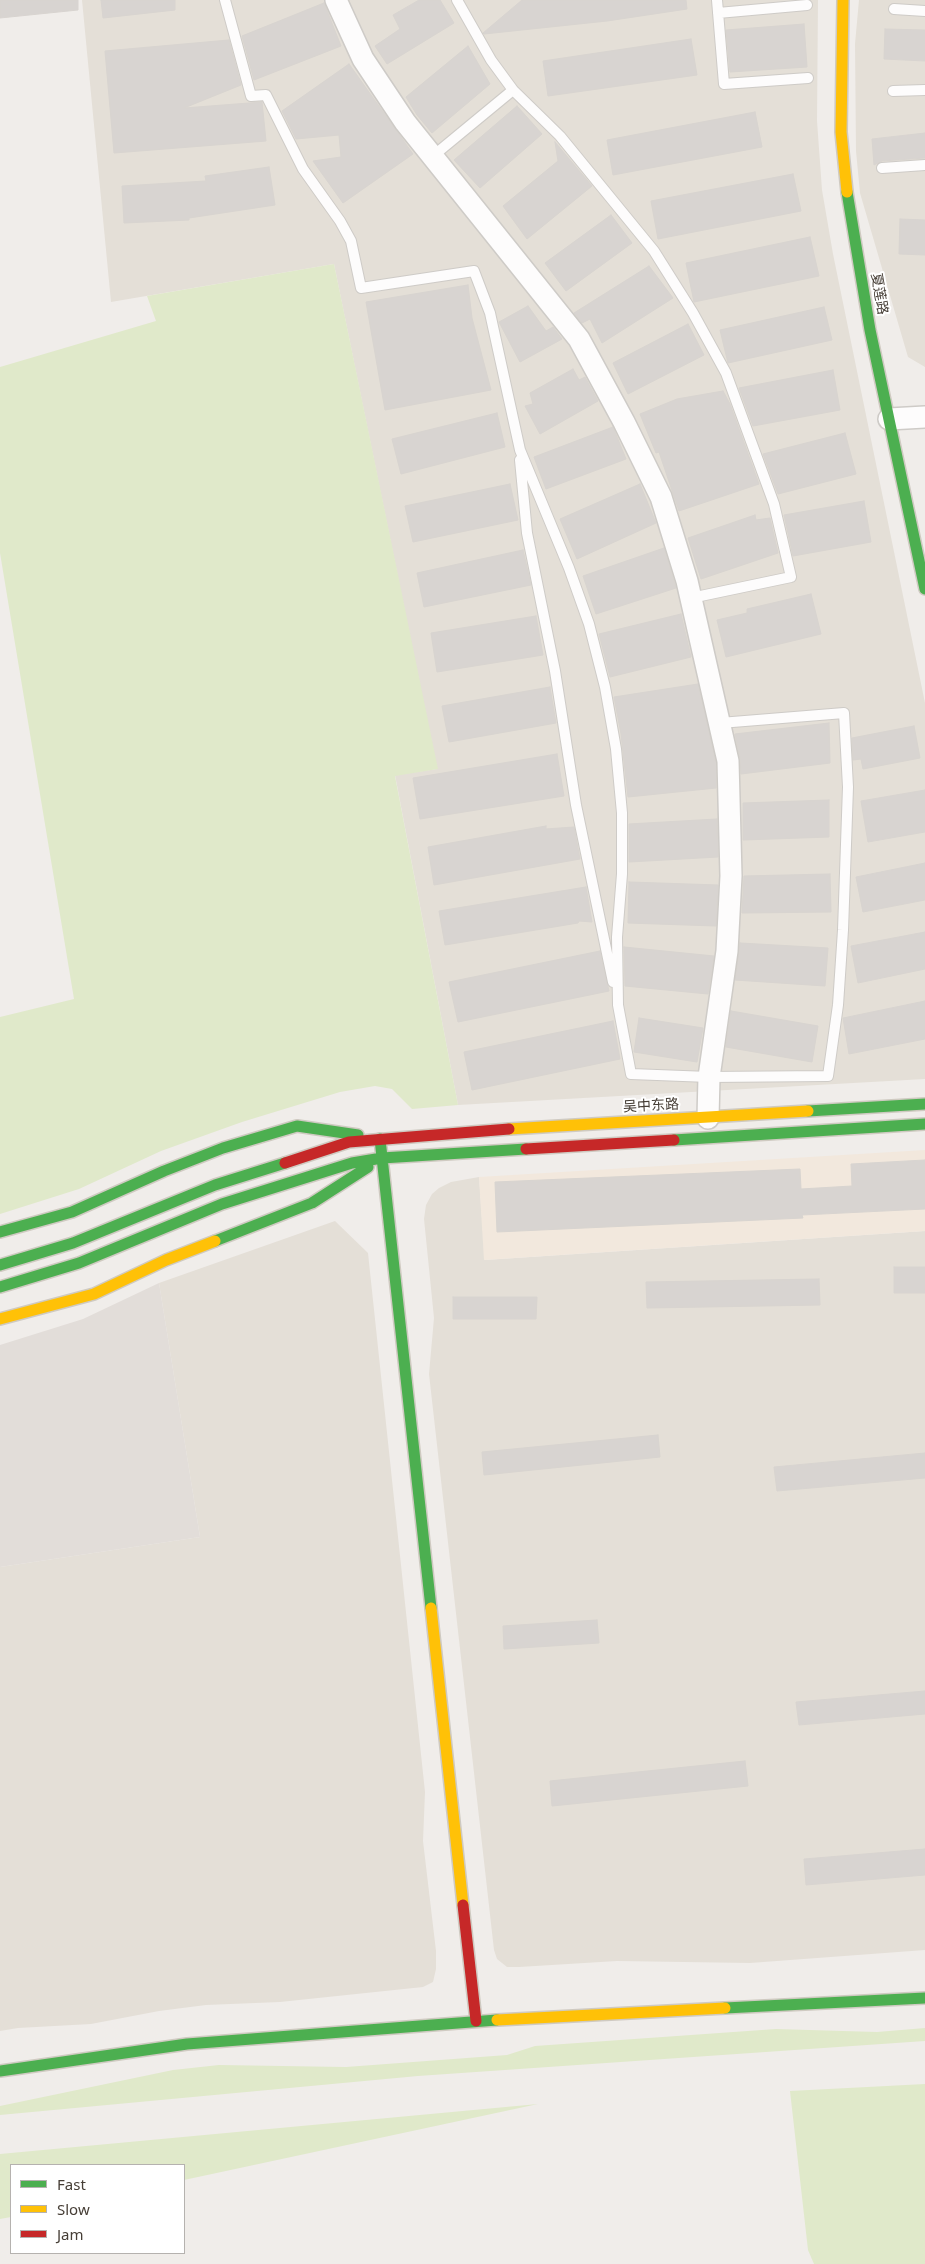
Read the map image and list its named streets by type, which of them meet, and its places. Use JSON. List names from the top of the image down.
{
  "streets": {
    "main road": ["夏莲路", "吴中东路"]
  },
  "legend": ["Fast", "Slow", "Jam"]
}
